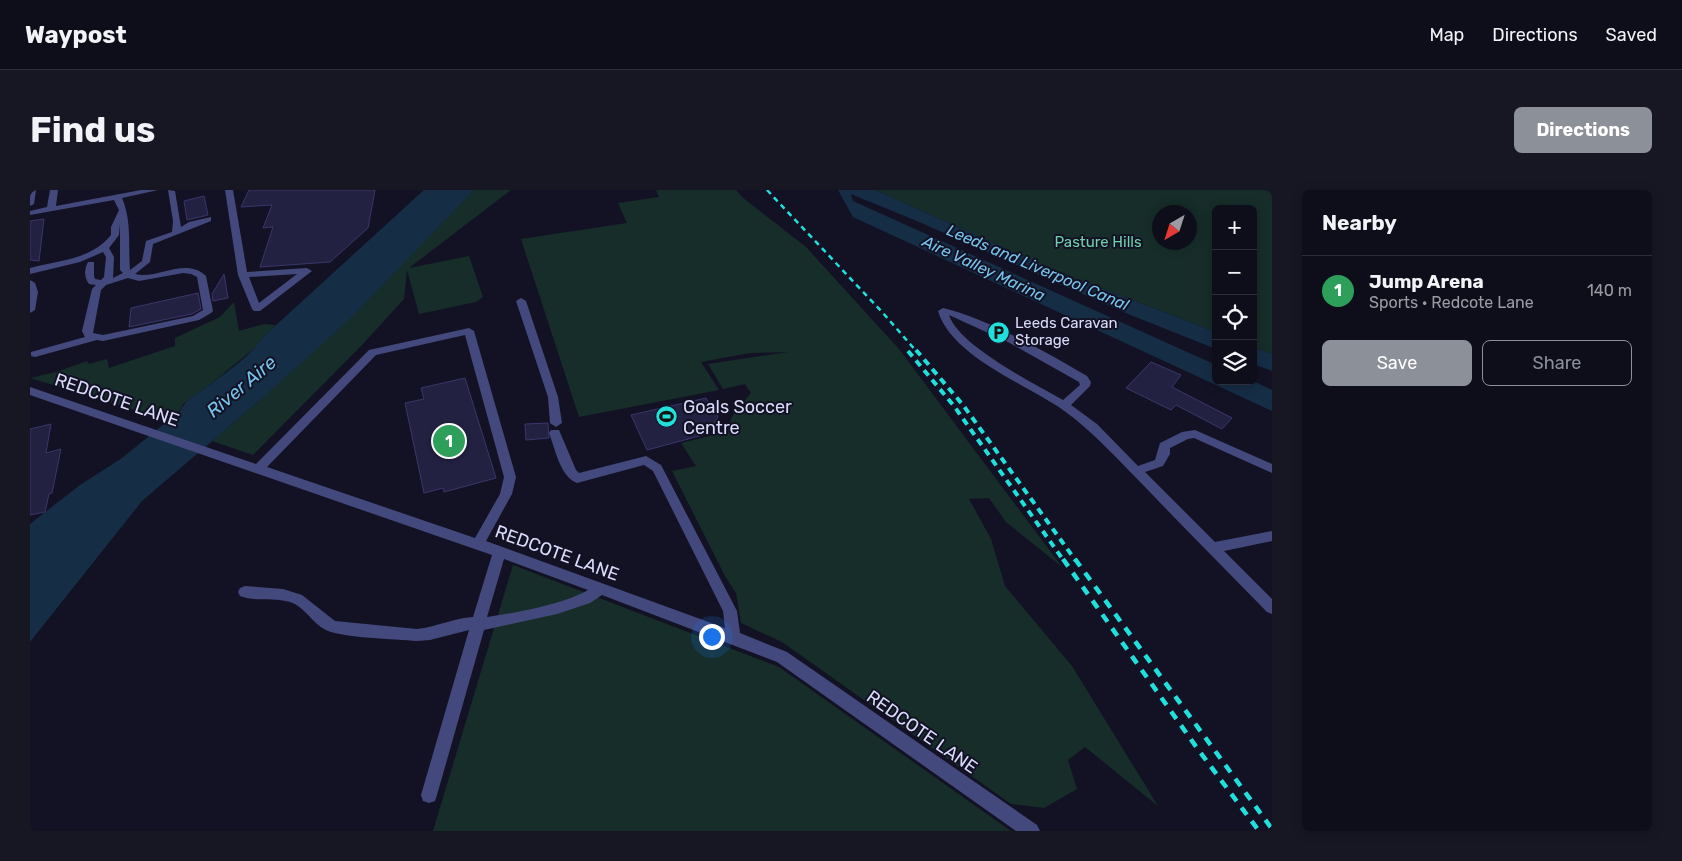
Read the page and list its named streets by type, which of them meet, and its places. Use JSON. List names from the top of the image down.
{
  "streets": {
    "street": ["REDCOTE LANE"]
  },
  "water": ["Leeds and Liverpool Canal", "Aire Valley Marina", "River Aire"],
  "parks": ["Pasture Hills"],
  "places": {
    "parking": ["Leeds Caravan Storage"],
    "sports": ["Goals Soccer Centre"]
  },
  "north": "bottom left",
  "page": {
    "header": "Waypost",
    "nav": ["Map", "Directions", "Saved"],
    "buttons": [
      "Directions",
      ["Save", "Share"]
    ],
    "title": "Find us",
    "heading": "Nearby",
    "map_buttons": ["+", "−"],
    "list": [
      {
        "mark": "1",
        "name": "Jump Arena",
        "note": "Sports · Redcote Lane",
        "value": "140 m"
      }
    ],
    "pins": "1"
  }
}
